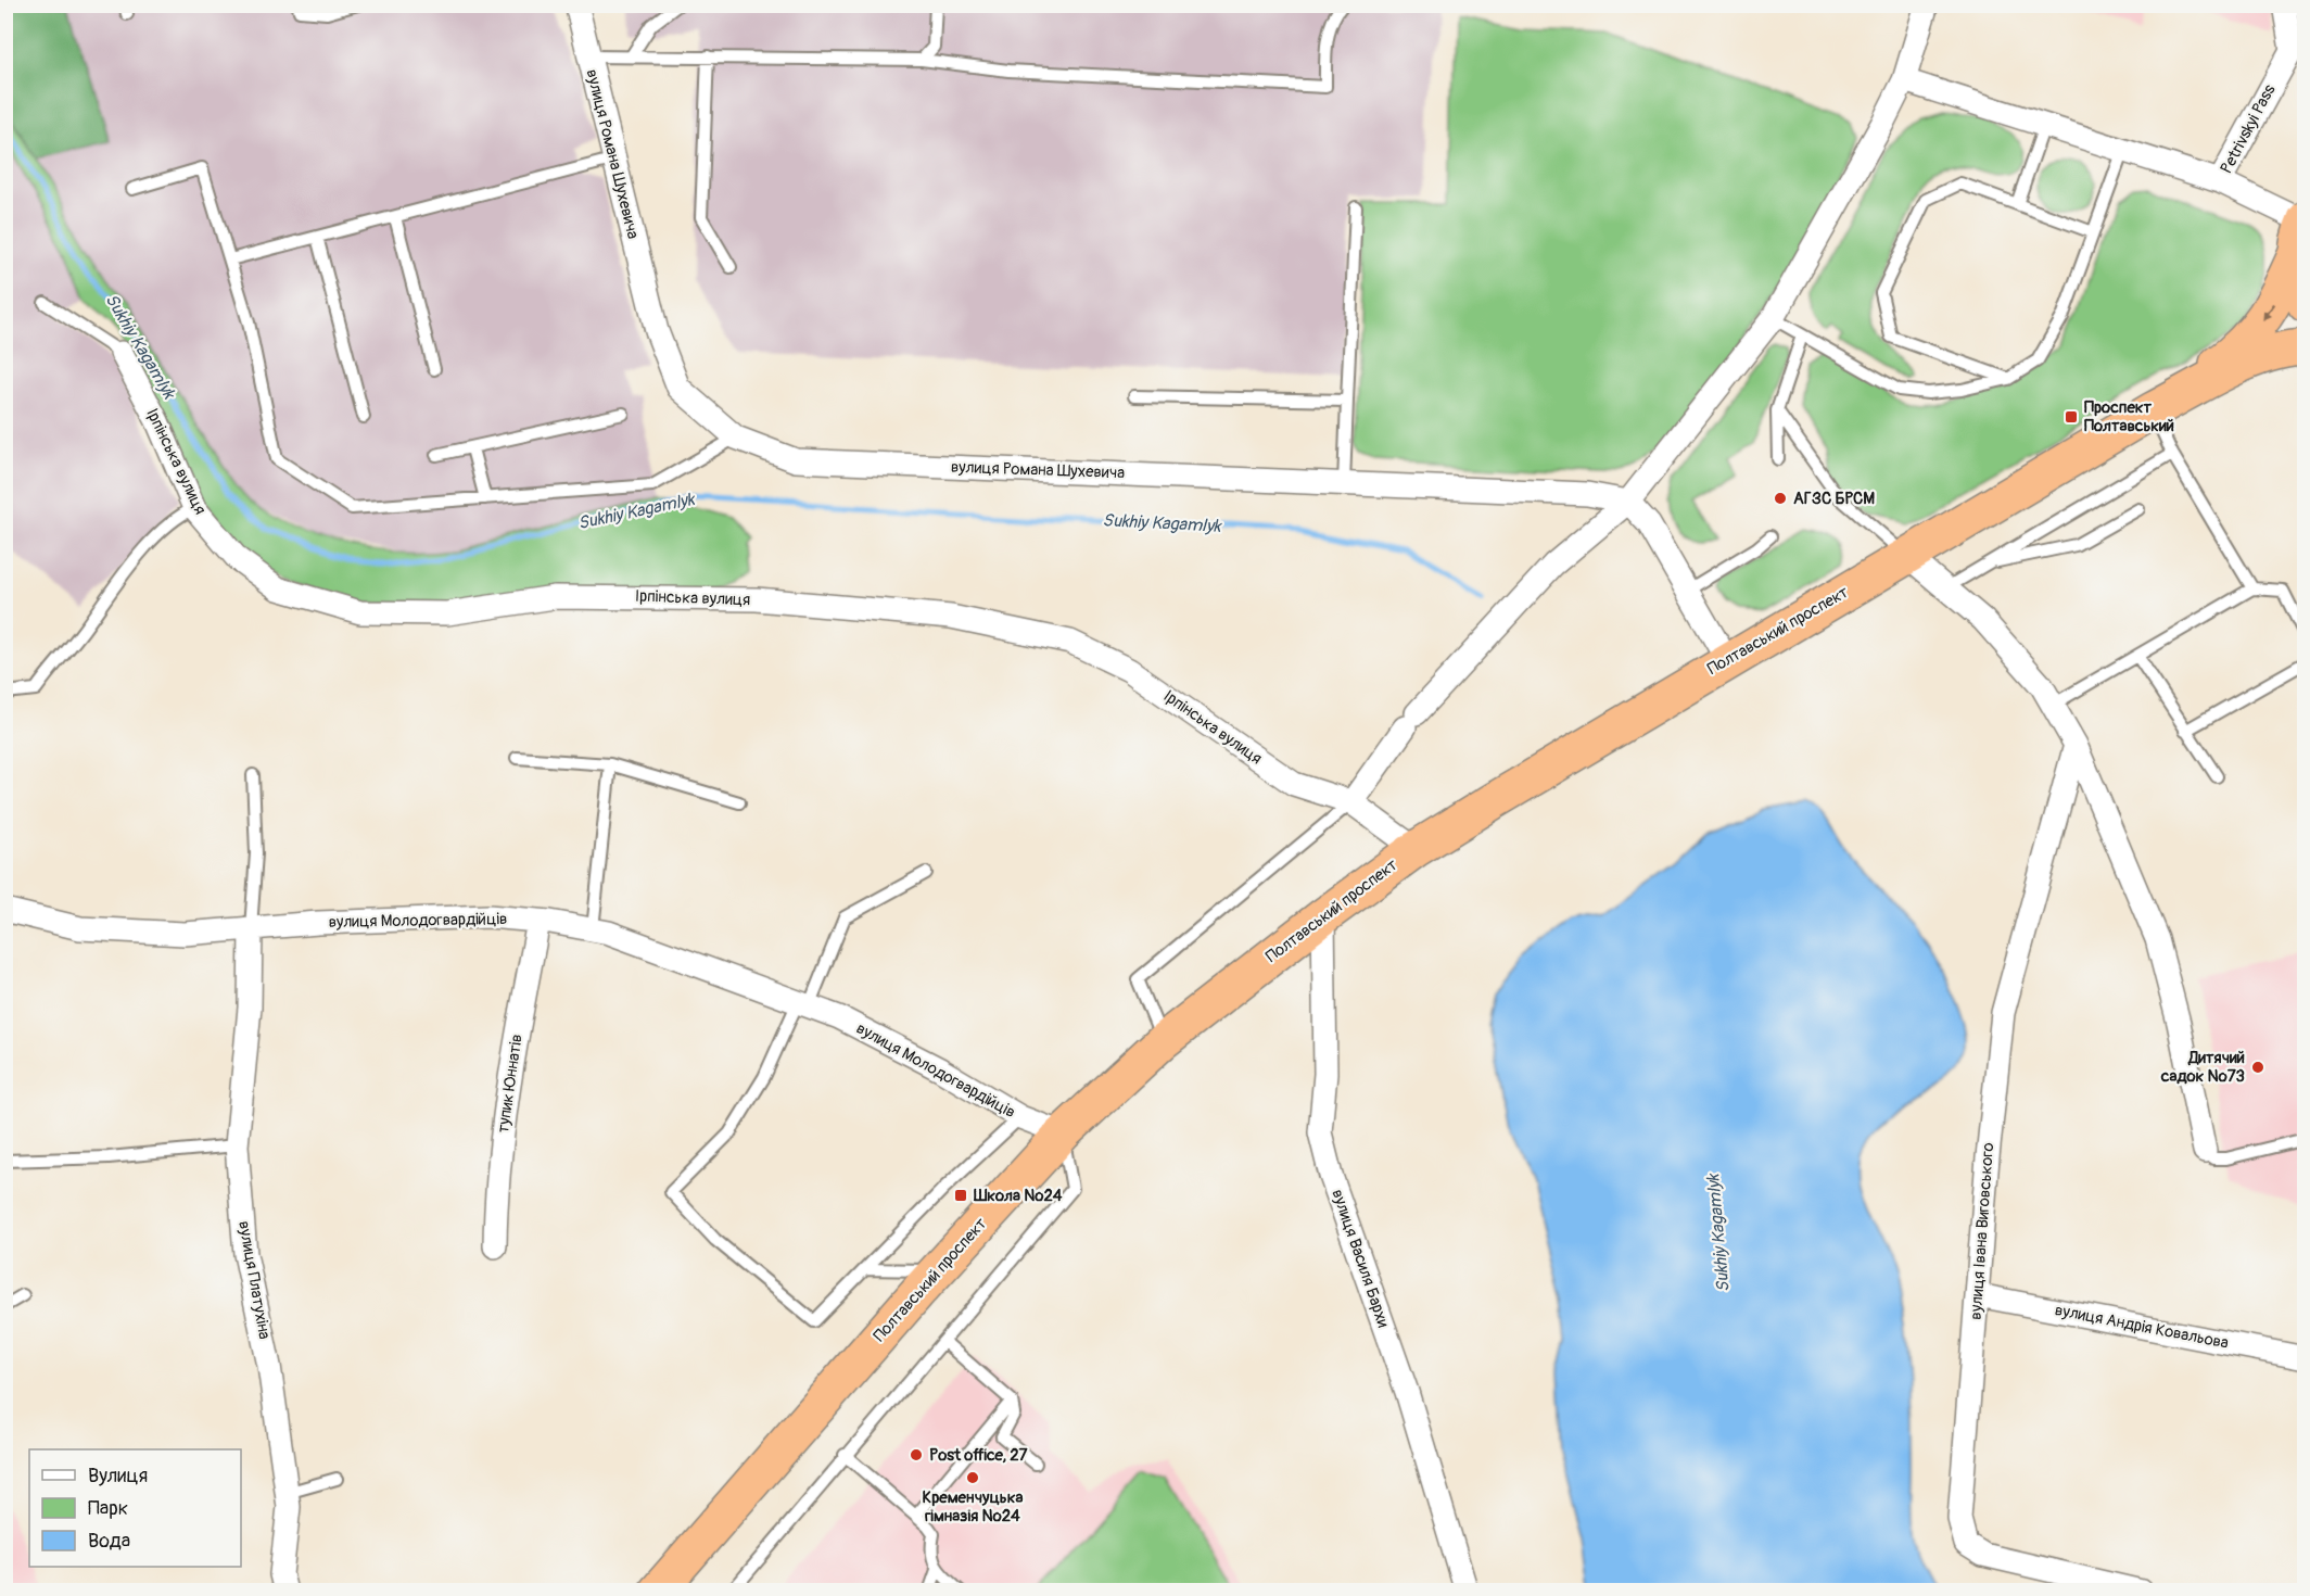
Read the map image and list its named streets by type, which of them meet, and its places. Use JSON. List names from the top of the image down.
{
  "streets": {
    "highway": ["Полтавський проспект"],
    "street": [
      "Petrivskyi Pass",
      "вулиця Романа Шухевича",
      "Ірпінська вулиця",
      "вулиця Молодогвардійців",
      "тупик Юннатів",
      "вулиця Івана Виговського",
      "вулиця Василя Бархи",
      "вулиця Платухіна",
      "вулиця Андрія Ковальова"
    ]
  },
  "crossings": [
    ["Ірпінська вулиця", "Полтавський проспект"],
    ["Полтавський проспект", "вулиця Молодогвардійців"],
    ["Полтавський проспект", "вулиця Василя Бархи"],
    ["вулиця Молодогвардійців", "тупик Юннатів"],
    ["вулиця Молодогвардійців", "вулиця Платухіна"],
    ["вулиця Івана Виговського", "вулиця Андрія Ковальова"]
  ],
  "water": ["Sukhiy Kagamlyk"],
  "places": {
    "transit": ["Проспект Полтавський", "Школа №24"],
    "other": [
      "АГЗС БРСМ",
      "Дитячий садок №73",
      "Post office, 27",
      "Кременчуцька гімназія №24"
    ]
  },
  "legend": ["Вулиця", "Парк", "Вода"]
}
